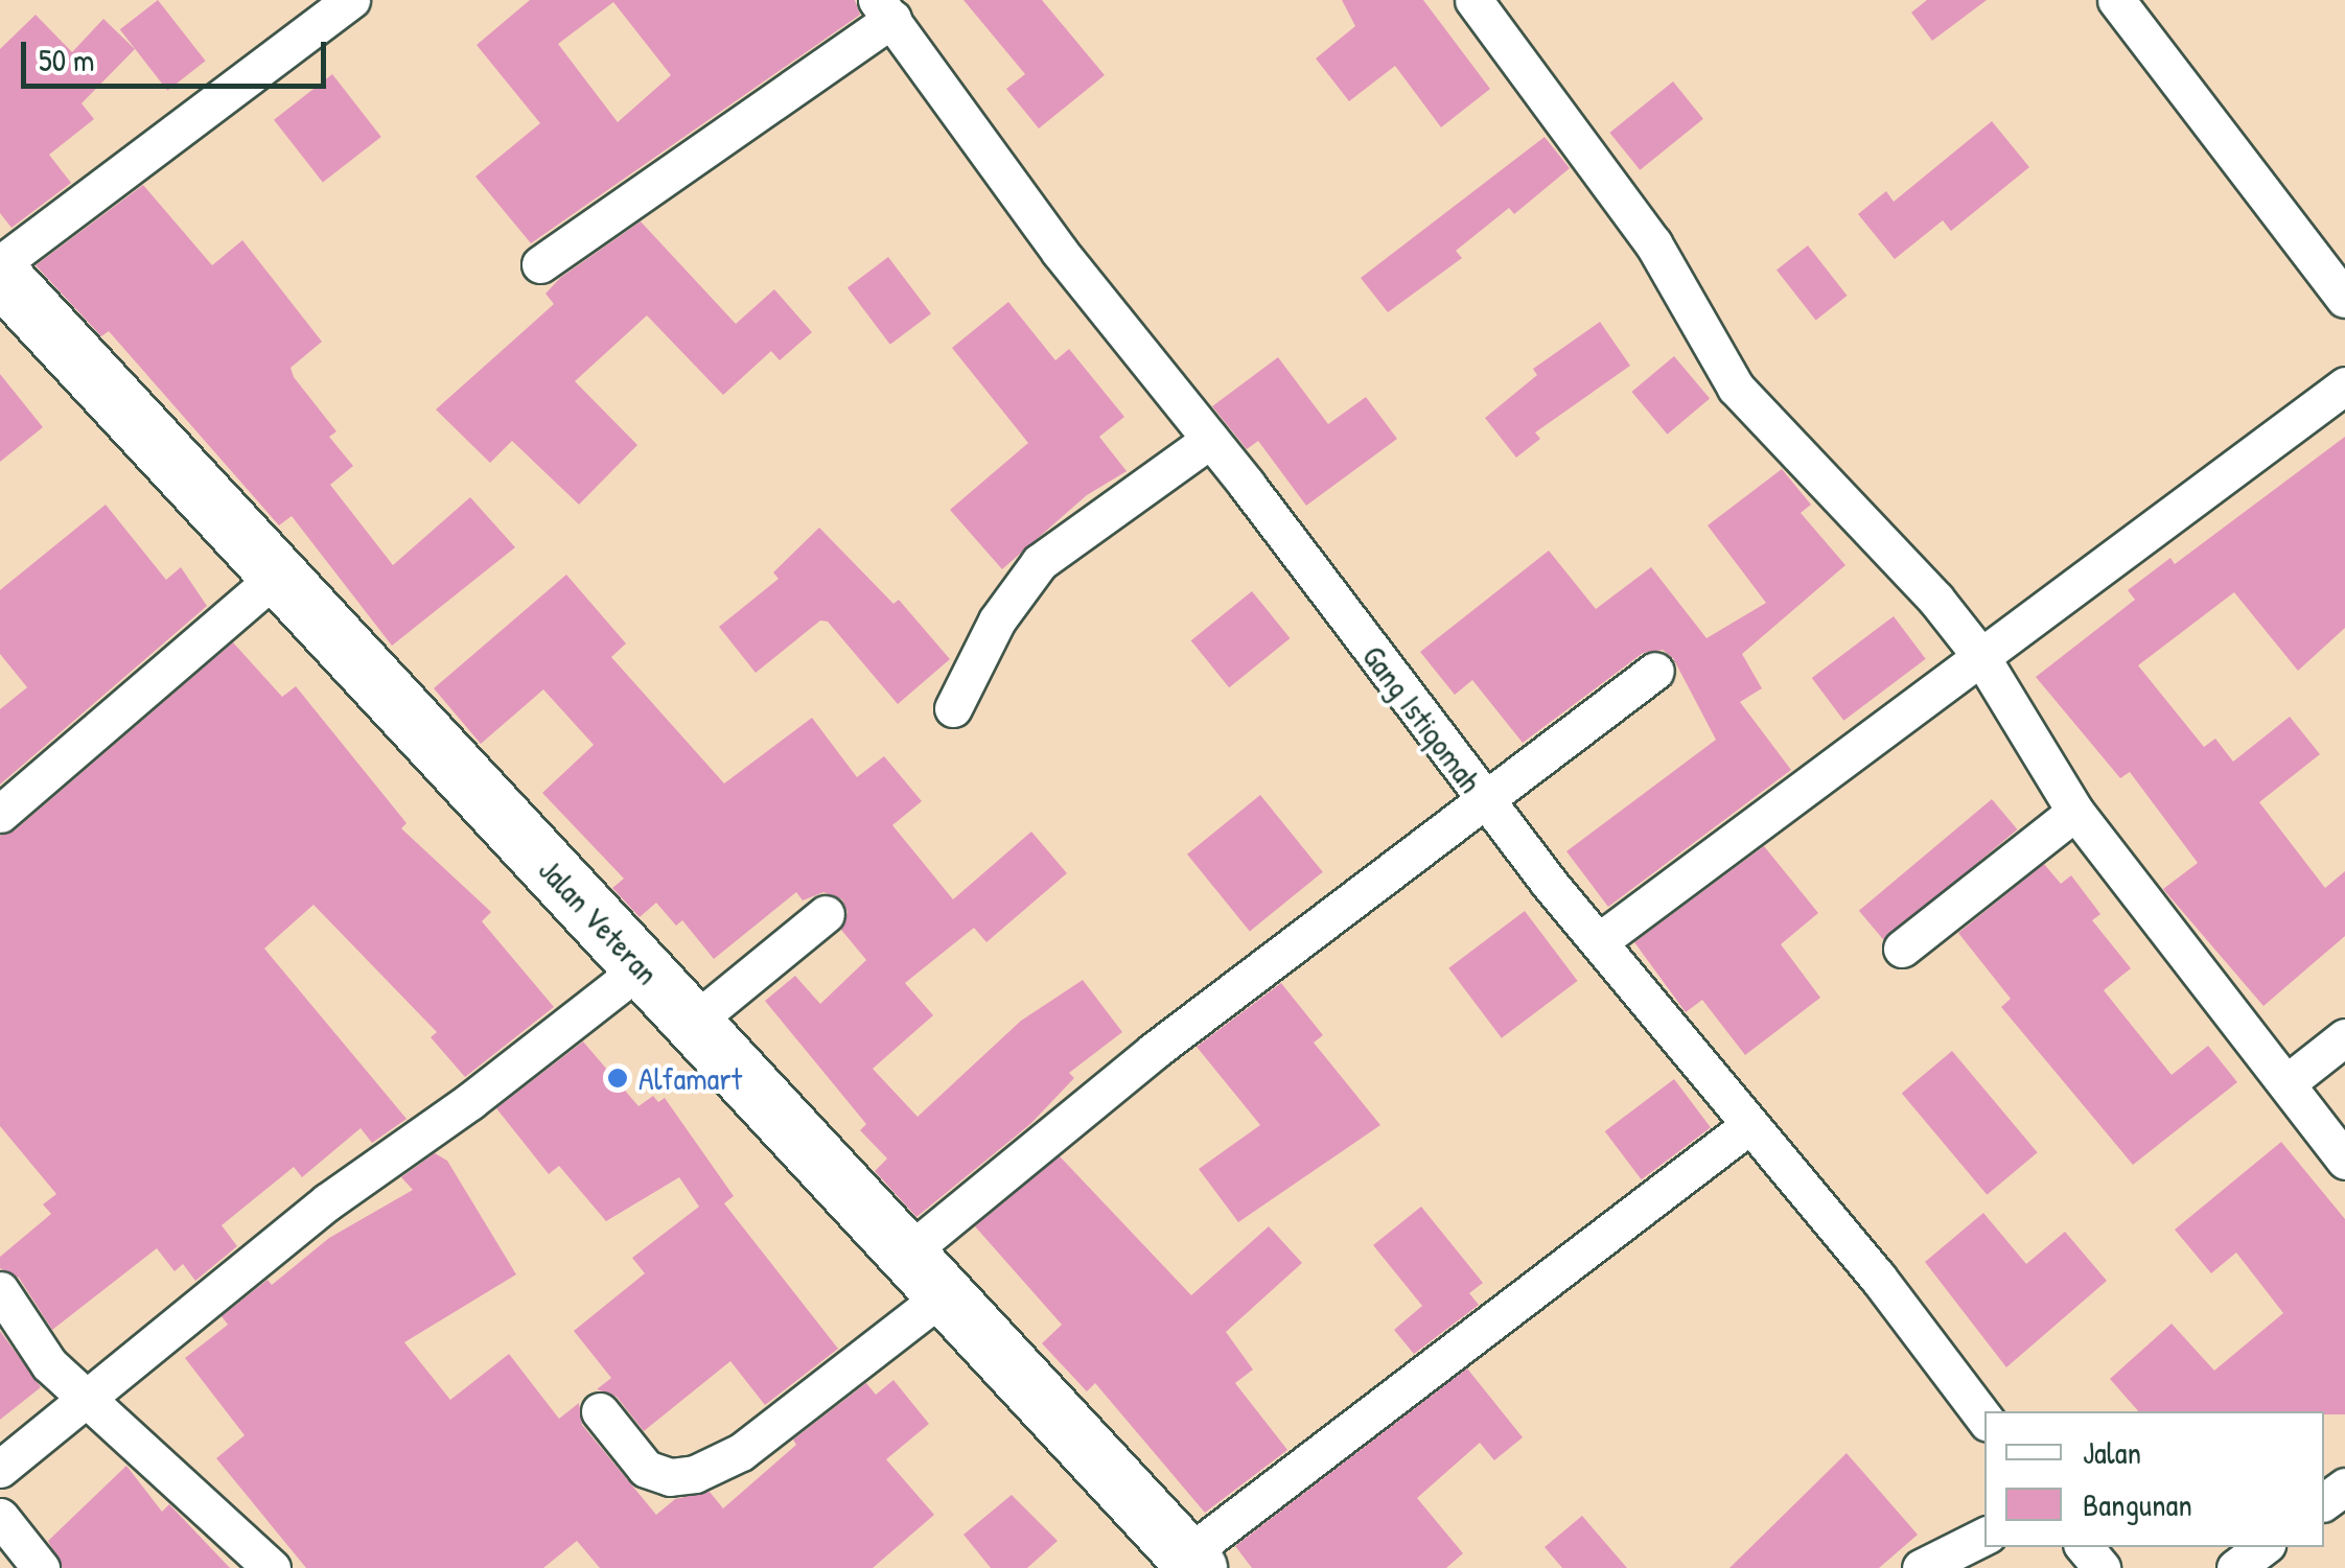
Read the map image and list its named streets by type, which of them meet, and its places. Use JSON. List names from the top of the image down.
{
  "streets": {
    "main road": ["Jalan Veteran"],
    "street": ["Gang Istiqomah"]
  },
  "places": ["Alfamart"],
  "legend": ["Jalan", "Bangunan"],
  "scale_bar": "50 m"
}
